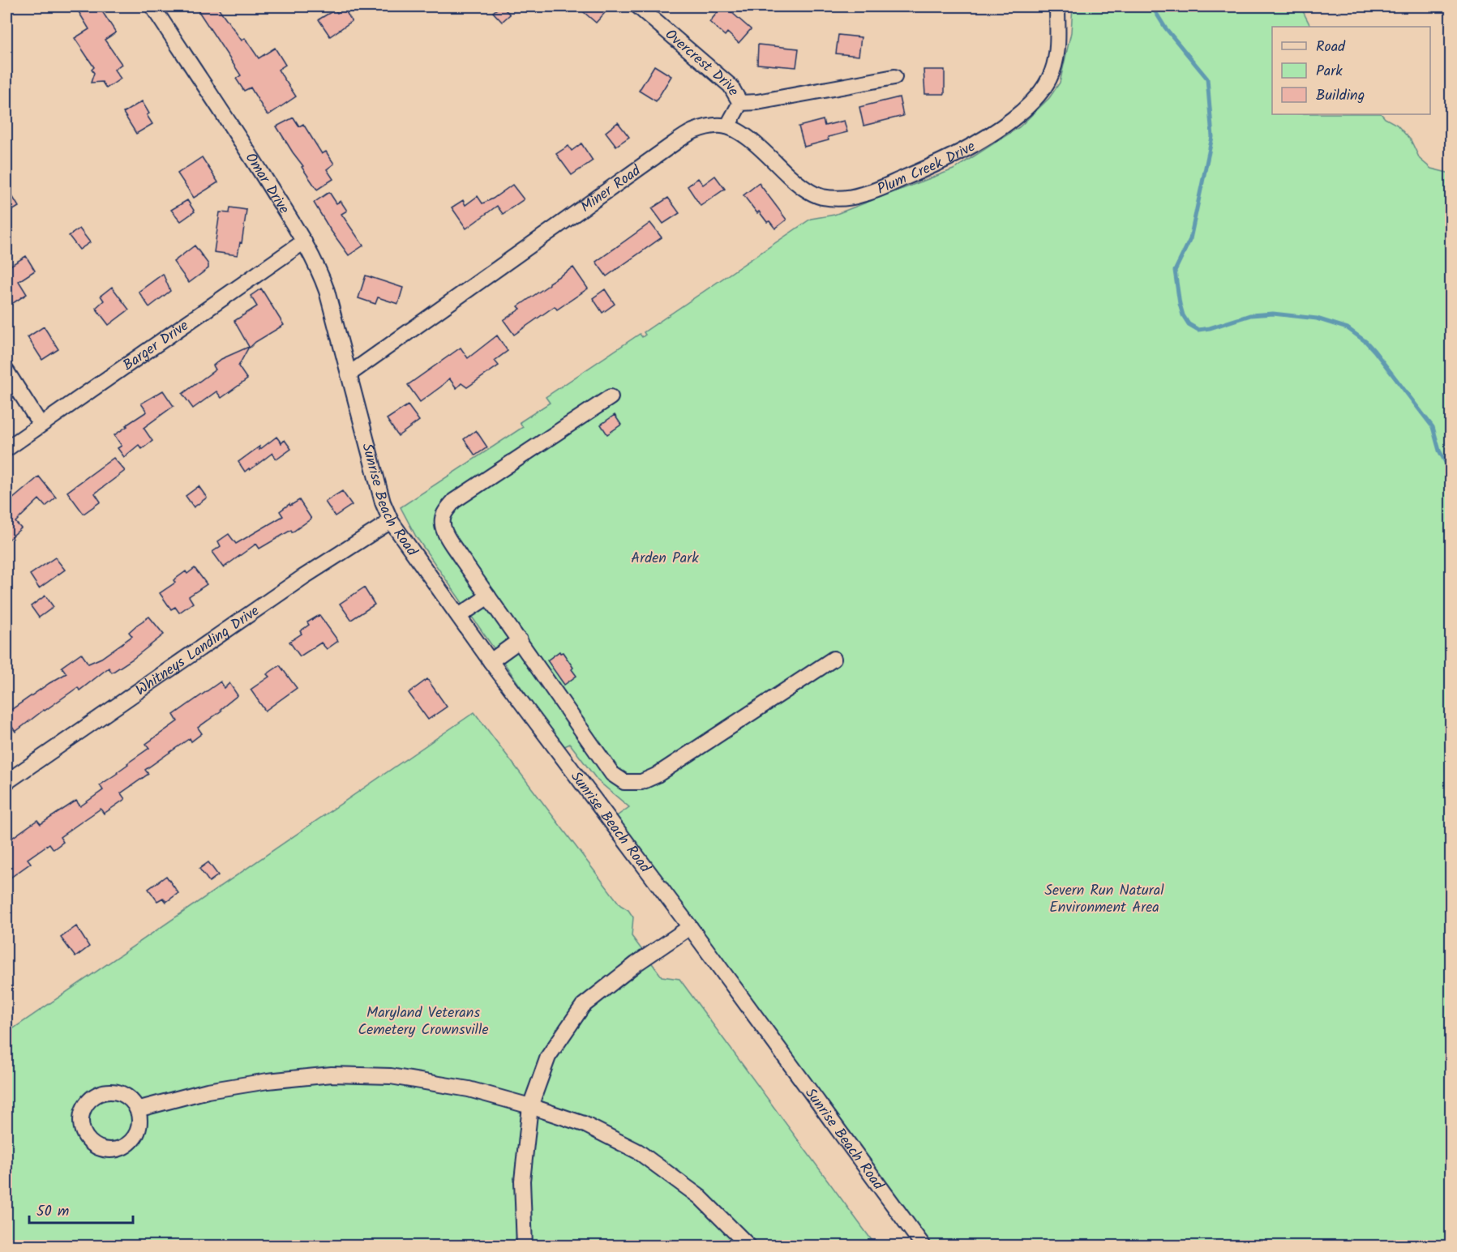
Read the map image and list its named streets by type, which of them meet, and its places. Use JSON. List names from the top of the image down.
{
  "streets": {
    "street": [
      "Overcrest Drive",
      "Plum Creek Drive",
      "Omar Drive",
      "Miner Road",
      "Barger Drive",
      "Sunrise Beach Road",
      "Whitneys Landing Drive"
    ]
  },
  "crossings": [
    ["Plum Creek Drive", "Miner Road"],
    ["Omar Drive", "Miner Road"],
    ["Omar Drive", "Barger Drive"],
    ["Omar Drive", "Sunrise Beach Road"],
    ["Miner Road", "Sunrise Beach Road"],
    ["Sunrise Beach Road", "Whitneys Landing Drive"]
  ],
  "parks": ["Arden Park", "Severn Run Natural Environment Area", "Maryland Veterans Cemetery Crownsville"],
  "legend": ["Road", "Park", "Building"],
  "scale_bar": "50 m"
}
